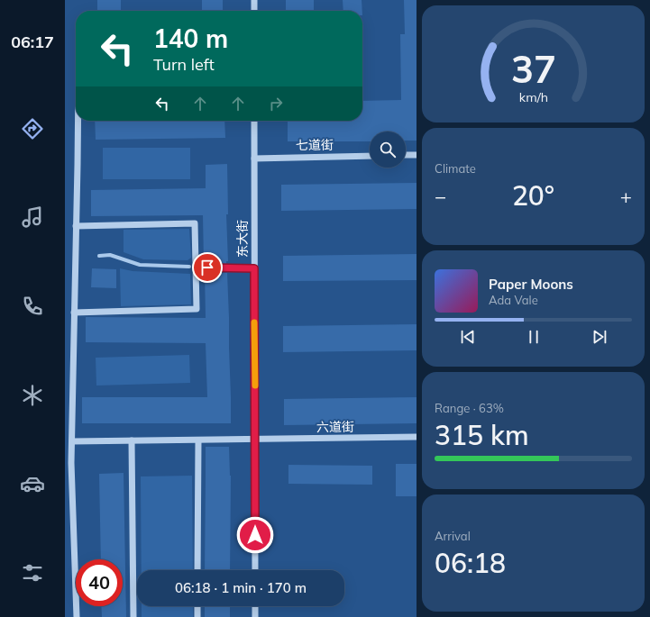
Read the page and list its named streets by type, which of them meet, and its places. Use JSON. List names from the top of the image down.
{
  "streets": {
    "street": ["七道街", "东大街", "六道街"]
  },
  "crossings": [
    ["七道街", "东大街"],
    ["东大街", "六道街"]
  ],
  "page": {
    "tabs": "06:17",
    "turn": ["140 m", "Turn left"],
    "tile": [
      "Climate",
      ["Range · 63%", "315 km"],
      ["Arrival", "06:18"]
    ],
    "heat": ["−", "20°", "+"],
    "song": ["Paper Moons", "Ada Vale"],
    "limit": "40",
    "trip": "06:18 · 1 min · 170 m",
    "gauge": ["37", "km/h"]
  }
}
